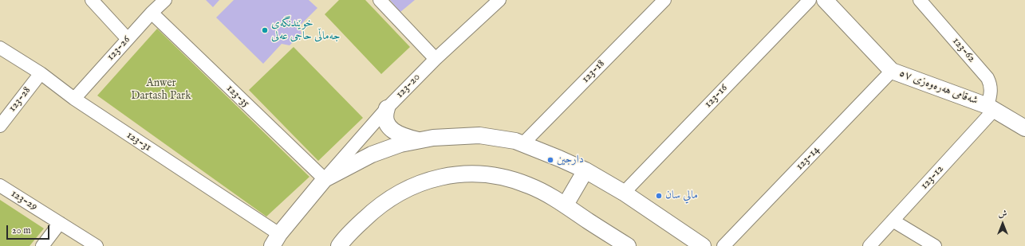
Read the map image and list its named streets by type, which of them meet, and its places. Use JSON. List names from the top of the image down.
{
  "streets": {
    "street": [
      "123-26",
      "123-62",
      "123-18",
      "123-20",
      "شەقامی هەرەوەزی ٥٧",
      "123-35",
      "123-16",
      "123-28",
      "123-31",
      "123-14",
      "123-12",
      "123-29"
    ]
  },
  "crossings": [
    ["123-26", "123-35"],
    ["123-26", "123-31"],
    ["123-62", "شەقامی هەرەوەزی ٥٧"],
    ["123-62", "123-12"],
    ["123-20", "123-35"],
    ["شەقامی هەرەوەزی ٥٧", "123-14"],
    ["شەقامی هەرەوەزی ٥٧", "123-12"],
    ["123-28", "123-31"]
  ],
  "parks": ["Anwer Dartash Park"],
  "places": ["خوێندنگەی جەماڵی حاجی عەلی", "دارجين", "مالي سان"],
  "scale_bar": "20 m",
  "north": "top"
}
